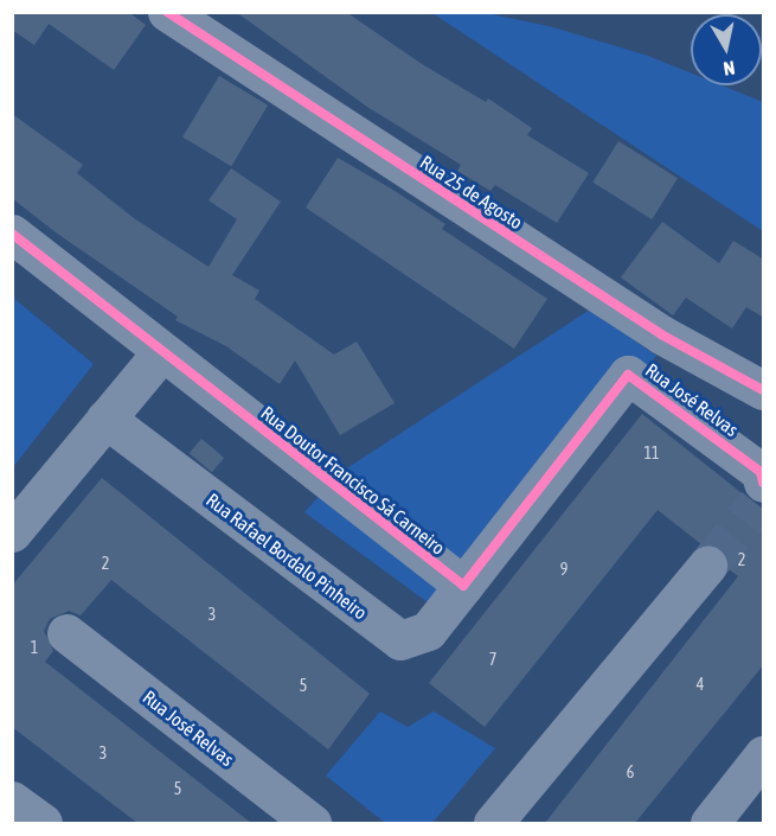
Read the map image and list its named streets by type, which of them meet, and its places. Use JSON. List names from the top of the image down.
{
  "streets": {
    "street": [
      "Rua 25 de Agosto",
      "Rua José Relvas",
      "Rua Doutor Francisco Sá Carneiro",
      "Rua Rafael Bordalo Pinheiro"
    ]
  },
  "crossings": [
    ["Rua José Relvas", "Rua Doutor Francisco Sá Carneiro"],
    ["Rua José Relvas", "Rua Rafael Bordalo Pinheiro"],
    ["Rua Doutor Francisco Sá Carneiro", "Rua Rafael Bordalo Pinheiro"]
  ],
  "house_numbers": [
    "11",
    "2",
    "2",
    "9",
    "3",
    "1",
    "7",
    "4",
    "5",
    "3",
    "6",
    "5"
  ],
  "north": "bottom"
}
